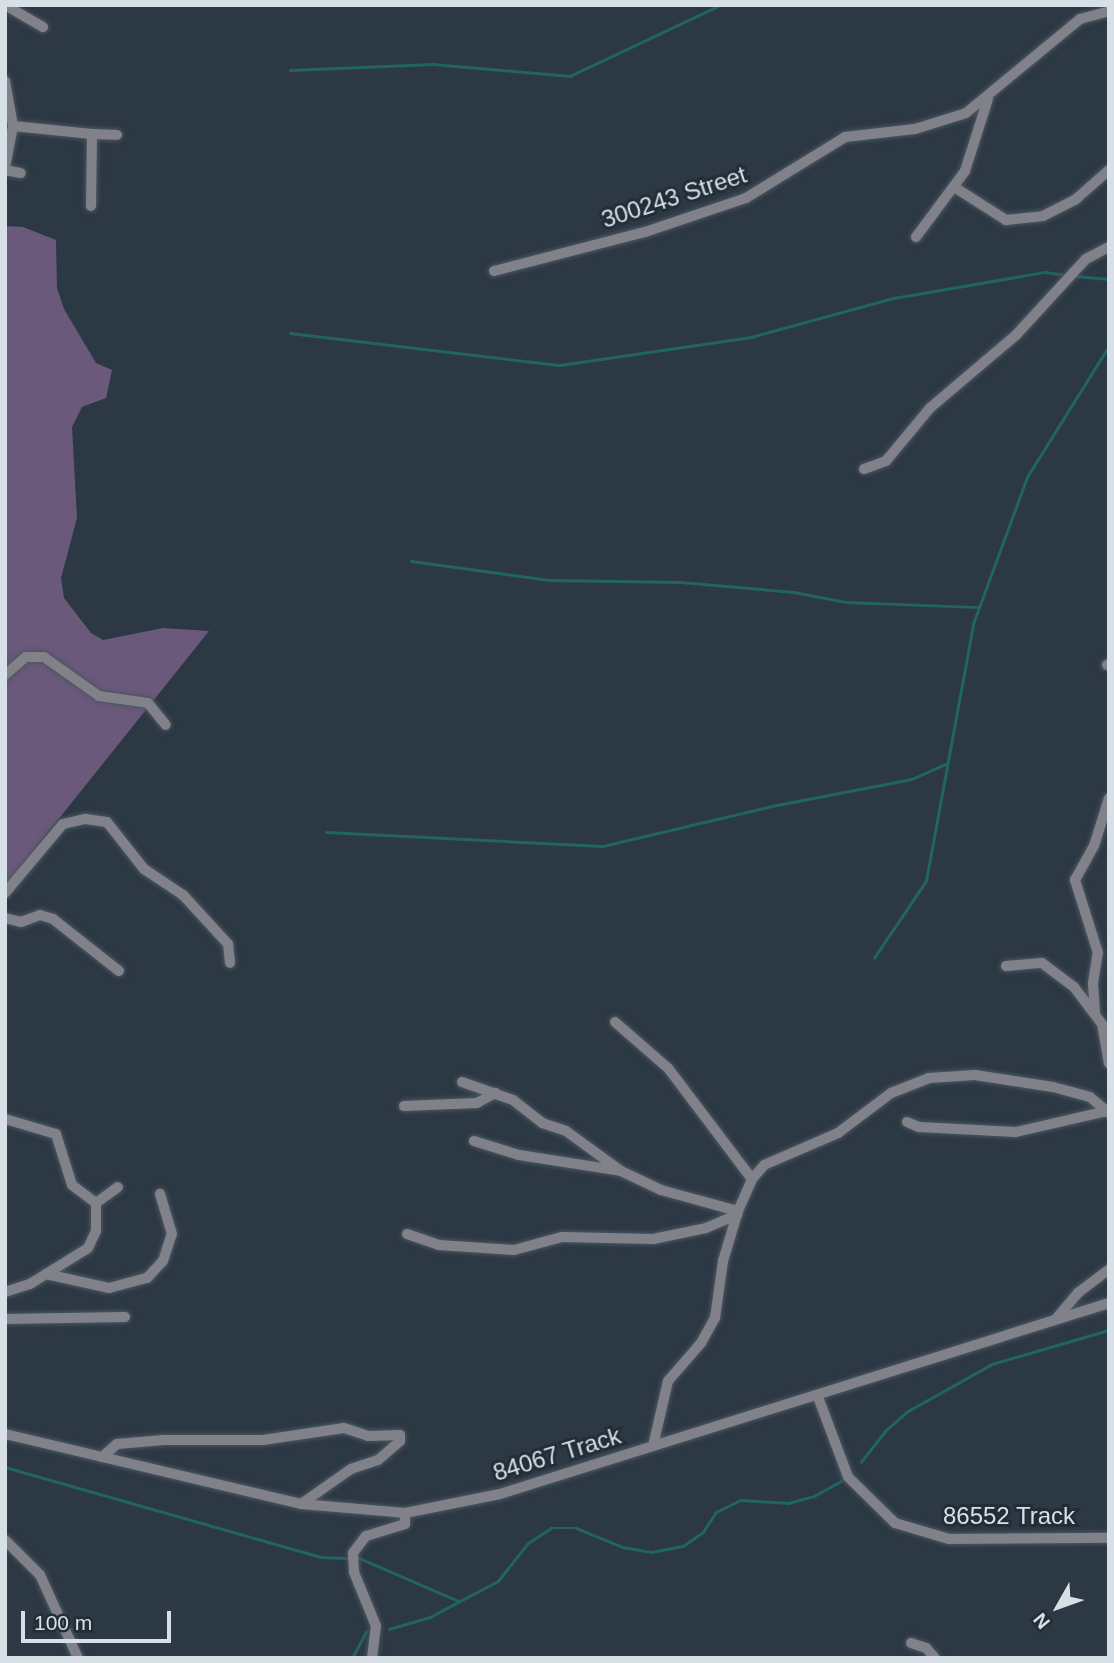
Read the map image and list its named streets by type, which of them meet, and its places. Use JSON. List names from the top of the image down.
{
  "streets": {
    "street": ["300243 Street", "84067 Track", "86552 Track"]
  },
  "crossings": [
    ["84067 Track", "86552 Track"]
  ],
  "scale_bar": "100 m",
  "north": "bottom left"
}
